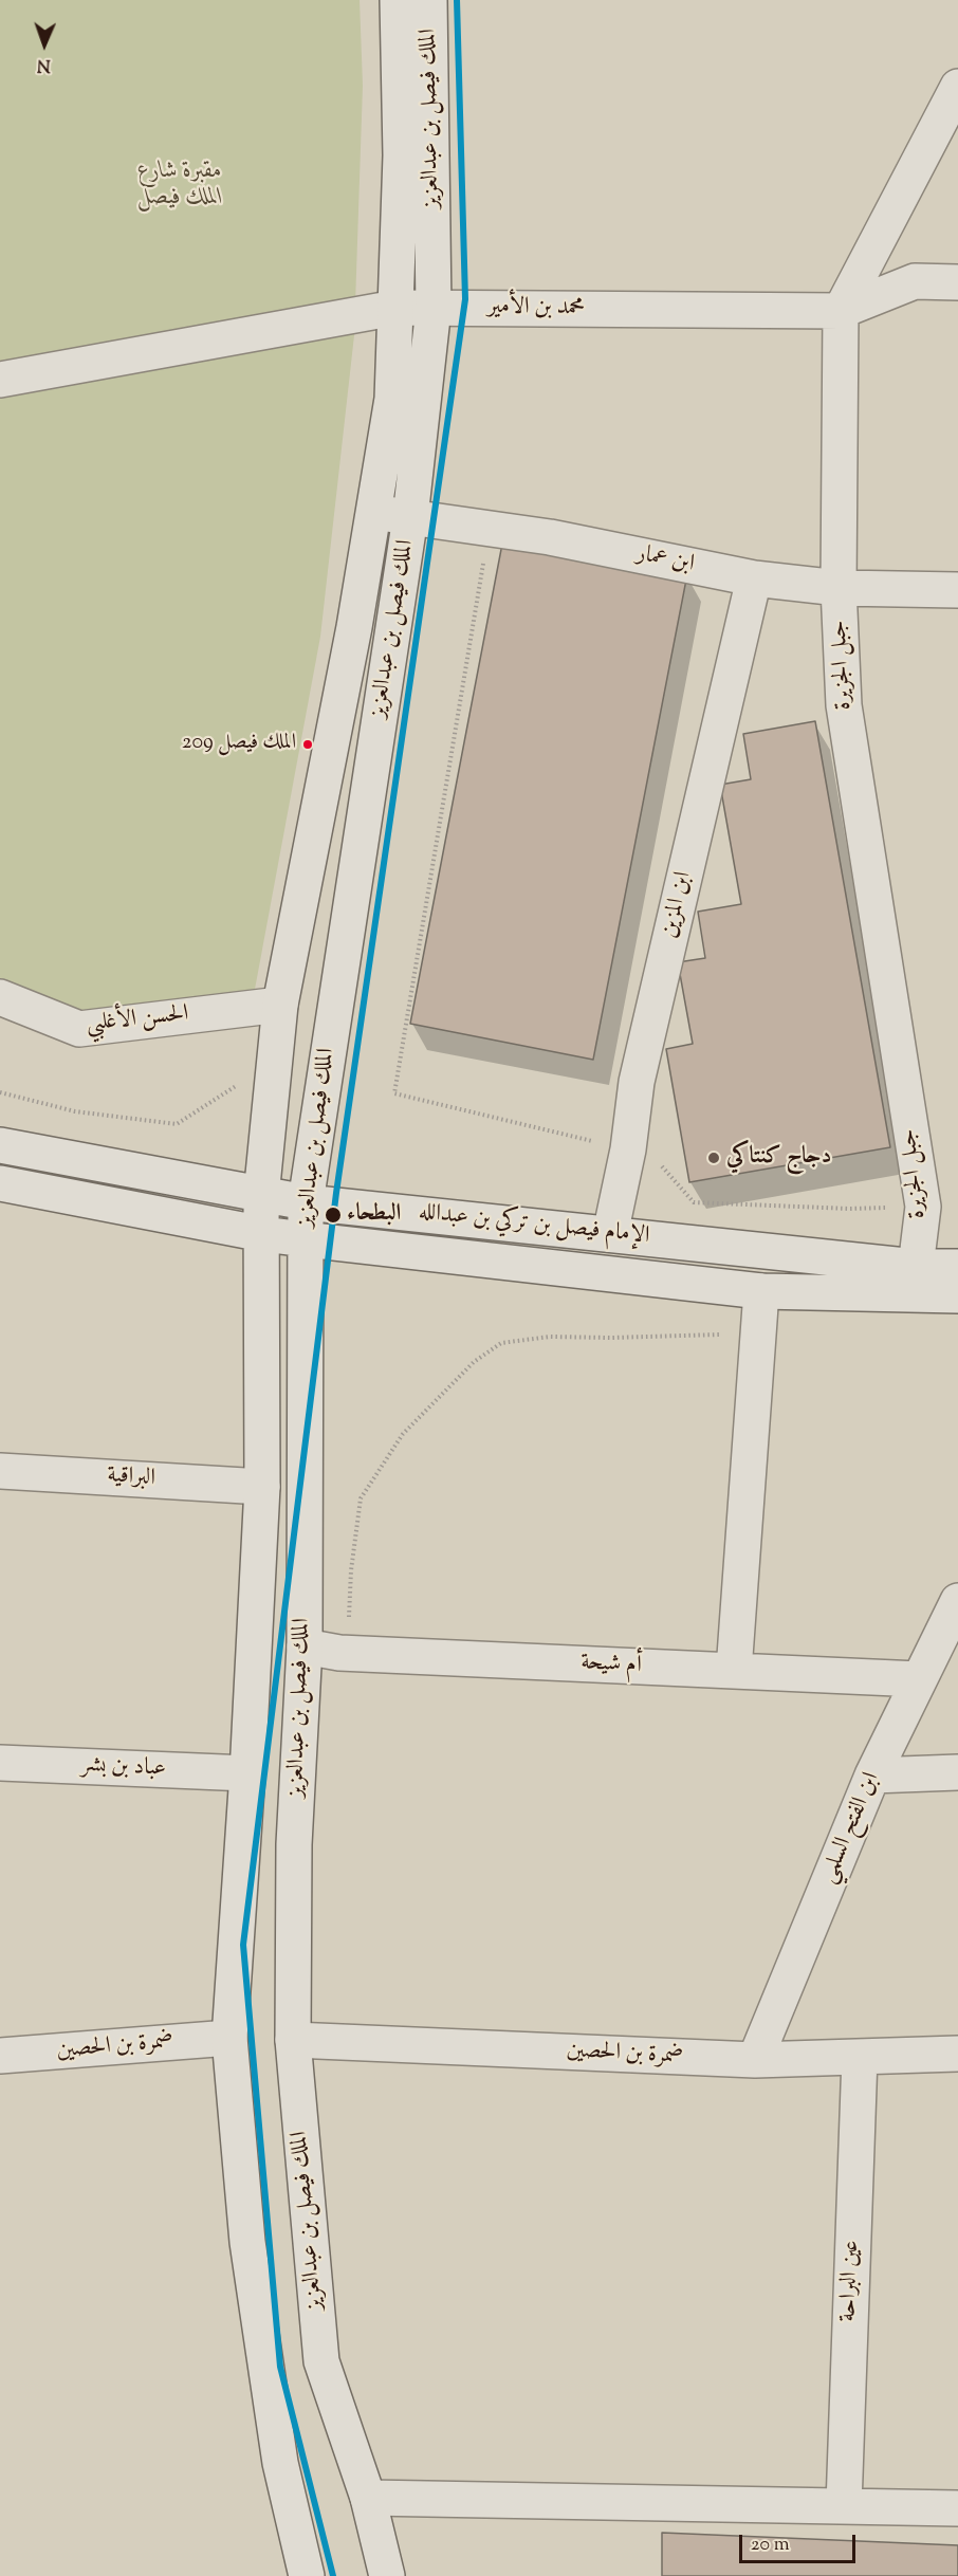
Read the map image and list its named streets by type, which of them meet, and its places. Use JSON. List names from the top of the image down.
{
  "streets": {
    "street": [
      "الملك فيصل بن عبدالعزيز",
      "محمد بن الأمير",
      "ابن عمار",
      "جبل الجزيرة",
      "ابن المزين",
      "الحسن الأغلبي",
      "الإمام فيصل بن تركي بن عبدالله",
      "البراقية",
      "أم شيحة",
      "عباد بن بشر",
      "ابن الفتح السلمي",
      "ضمرة بن الحصين",
      "عين البراحة"
    ]
  },
  "crossings": [
    ["الملك فيصل بن عبدالعزيز", "محمد بن الأمير"],
    ["الملك فيصل بن عبدالعزيز", "ابن عمار"],
    ["الملك فيصل بن عبدالعزيز", "الحسن الأغلبي"],
    ["الملك فيصل بن عبدالعزيز", "الإمام فيصل بن تركي بن عبدالله"],
    ["الملك فيصل بن عبدالعزيز", "البراقية"],
    ["الملك فيصل بن عبدالعزيز", "أم شيحة"],
    ["الملك فيصل بن عبدالعزيز", "عباد بن بشر"],
    ["الملك فيصل بن عبدالعزيز", "ضمرة بن الحصين"],
    ["محمد بن الأمير", "جبل الجزيرة"],
    ["ابن عمار", "جبل الجزيرة"],
    ["ابن عمار", "ابن المزين"],
    ["جبل الجزيرة", "الإمام فيصل بن تركي بن عبدالله"],
    ["ابن المزين", "الإمام فيصل بن تركي بن عبدالله"],
    ["أم شيحة", "ابن الفتح السلمي"],
    ["ابن الفتح السلمي", "ضمرة بن الحصين"],
    ["ضمرة بن الحصين", "عين البراحة"]
  ],
  "parks": ["مقبرة شارع الملك فيصل"],
  "places": ["الملك فيصل 209", "دجاج كنتاكي", "البطحاء"],
  "scale_bar": "20 m",
  "north": "bottom"
}
